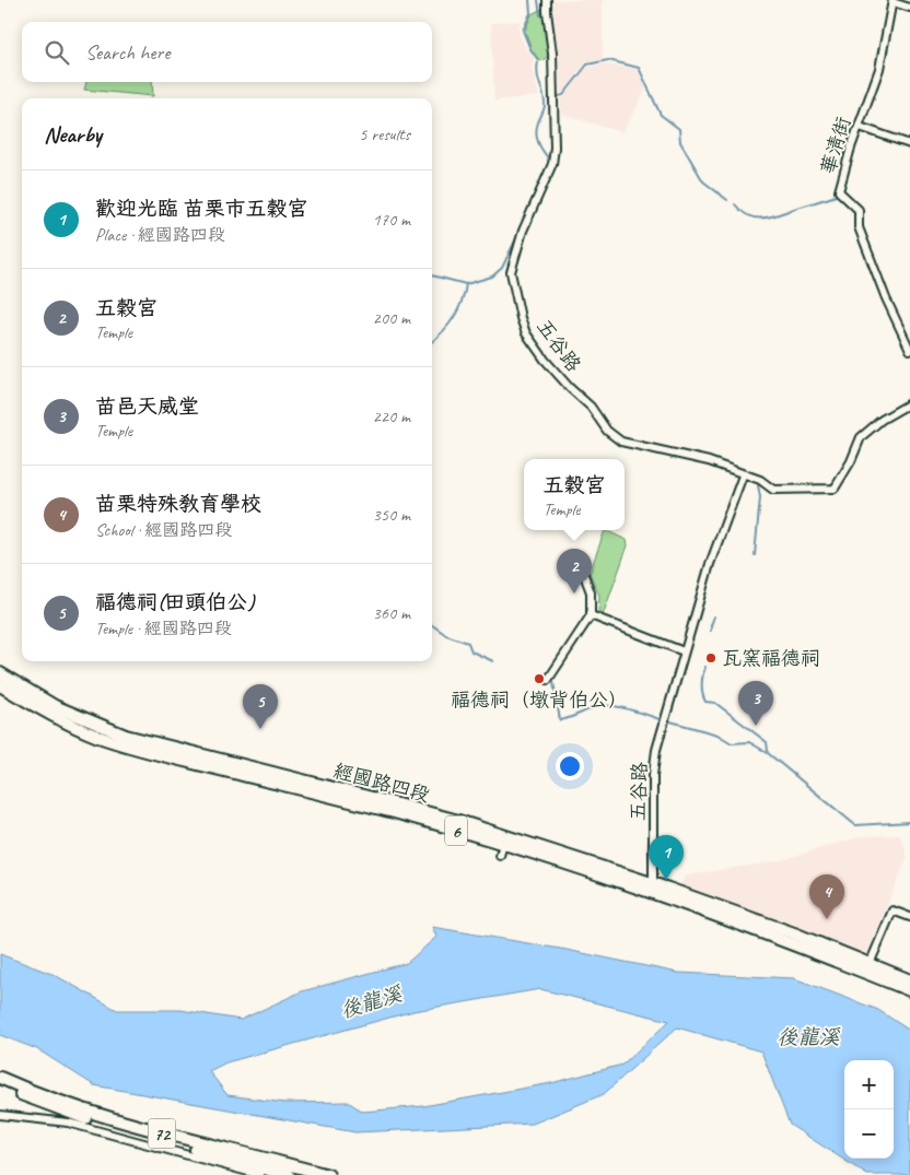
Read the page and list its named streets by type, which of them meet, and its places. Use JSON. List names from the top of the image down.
{
  "streets": {
    "main road": ["經國路四段", "6", "72"],
    "street": ["華清街", "五谷路"]
  },
  "crossings": [
    ["五谷路", "經國路四段"]
  ],
  "water": ["後龍溪"],
  "places": ["瓦窯福德祠", "福德祠（墩背伯公）"],
  "page": {
    "search": "Search here",
    "heading": ["Nearby", "5 results"],
    "list": [
      {
        "mark": "1",
        "name": "歡迎光臨 苗栗市五穀宮",
        "note": "Place · 經國路四段",
        "value": "170 m"
      },
      {
        "mark": "2",
        "name": "五穀宮",
        "note": "Temple",
        "value": "200 m"
      },
      {
        "mark": "3",
        "name": "苗邑天威堂",
        "note": "Temple",
        "value": "220 m"
      },
      {
        "mark": "4",
        "name": "苗栗特殊教育學校",
        "note": "School · 經國路四段",
        "value": "350 m"
      },
      {
        "mark": "5",
        "name": "福德祠(田頭伯公)",
        "note": "Temple · 經國路四段",
        "value": "360 m"
      }
    ],
    "popup": ["五穀宮", "Temple"],
    "pins": [
      "2",
      "3",
      "5",
      "1",
      "4"
    ],
    "map_buttons": ["+", "−"]
  }
}
